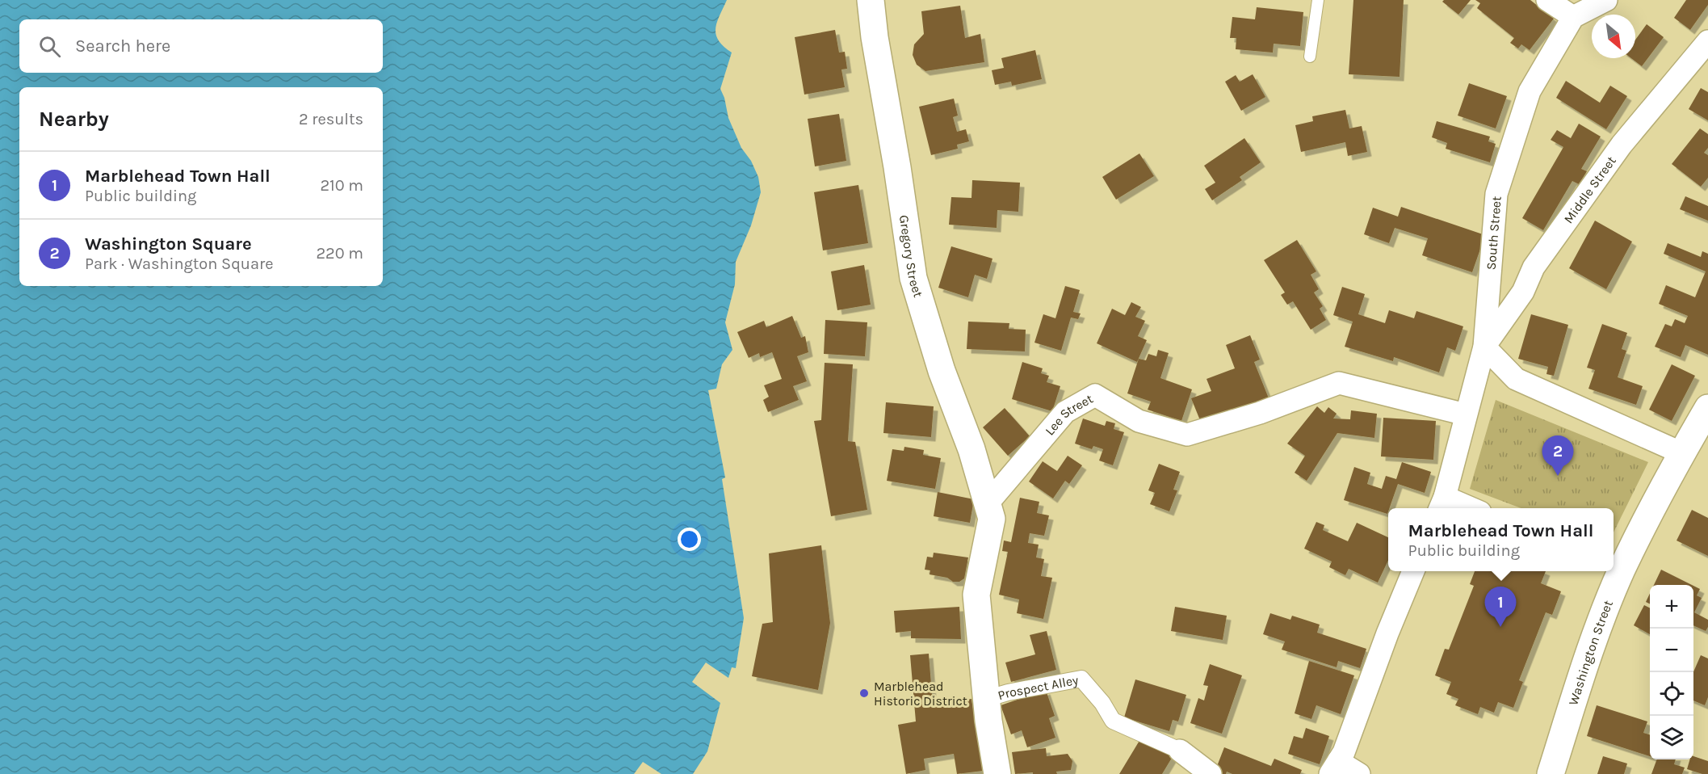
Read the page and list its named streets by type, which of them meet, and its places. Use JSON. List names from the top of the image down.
{
  "streets": {
    "street": [
      "Middle Street",
      "South Street",
      "Gregory Street",
      "Lee Street",
      "Washington Street",
      "Prospect Alley"
    ]
  },
  "crossings": [
    ["Middle Street", "South Street"],
    ["South Street", "Lee Street"],
    ["Gregory Street", "Lee Street"]
  ],
  "places": ["Marblehead Historic District"],
  "north": "bottom right",
  "page": {
    "search": "Search here",
    "heading": ["Nearby", "2 results"],
    "list": [
      {
        "mark": "1",
        "name": "Marblehead Town Hall",
        "note": "Public building",
        "value": "210 m"
      },
      {
        "mark": "2",
        "name": "Washington Square",
        "note": "Park · Washington Square",
        "value": "220 m"
      }
    ],
    "pins": ["2", "1"],
    "popup": ["Marblehead Town Hall", "Public building"],
    "map_buttons": ["+", "−"]
  }
}
